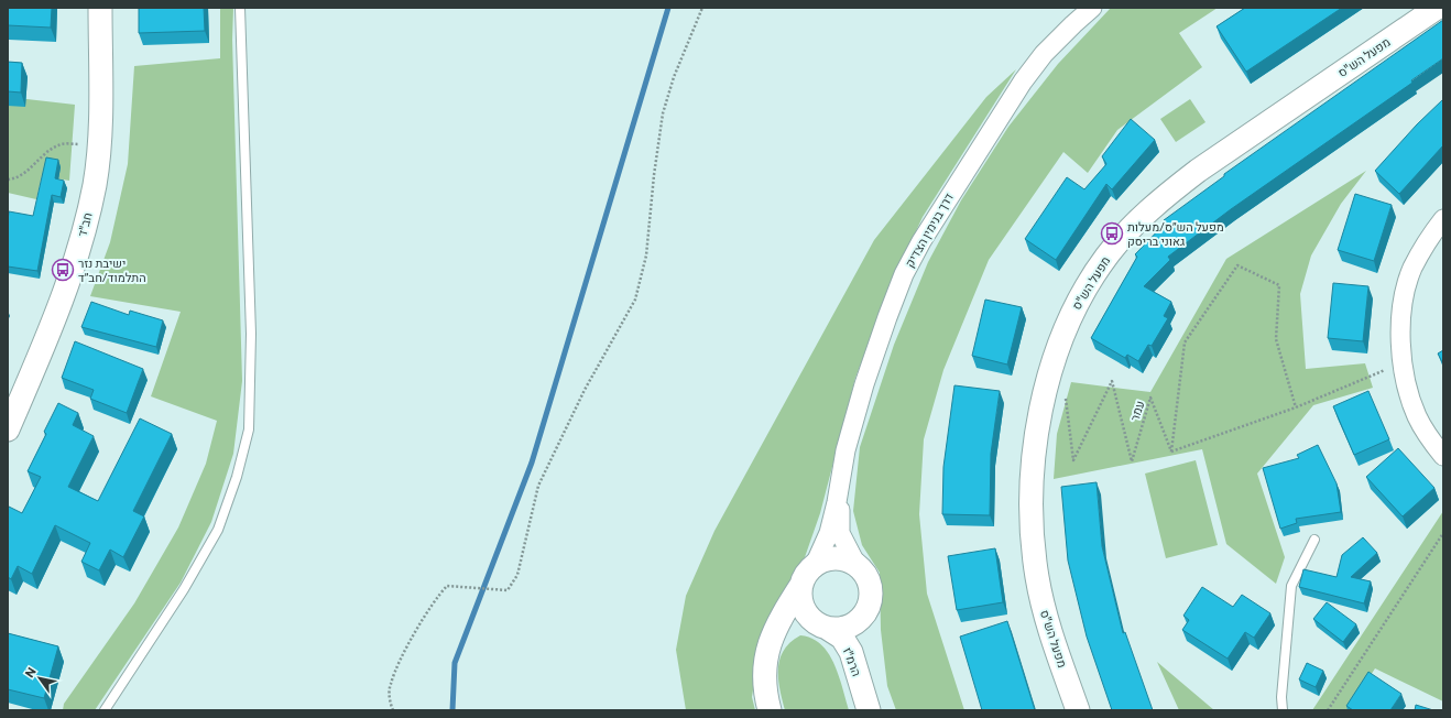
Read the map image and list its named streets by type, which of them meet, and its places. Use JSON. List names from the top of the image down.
{
  "streets": {
    "street": [
      "מפעל הש\"ס",
      "חב\"ד",
      "דרך בנימין הצדיק",
      "הרמ\"ז"
    ],
    "path": ["עמר"]
  },
  "crossings": [
    ["מפעל הש\"ס", "עמר"]
  ],
  "places": {
    "bus stop": ["מפעל הש״ס/מעלות גאוני בריסק", "ישיבת נזר התלמוד/חב״ד"]
  },
  "north": "top left"
}
